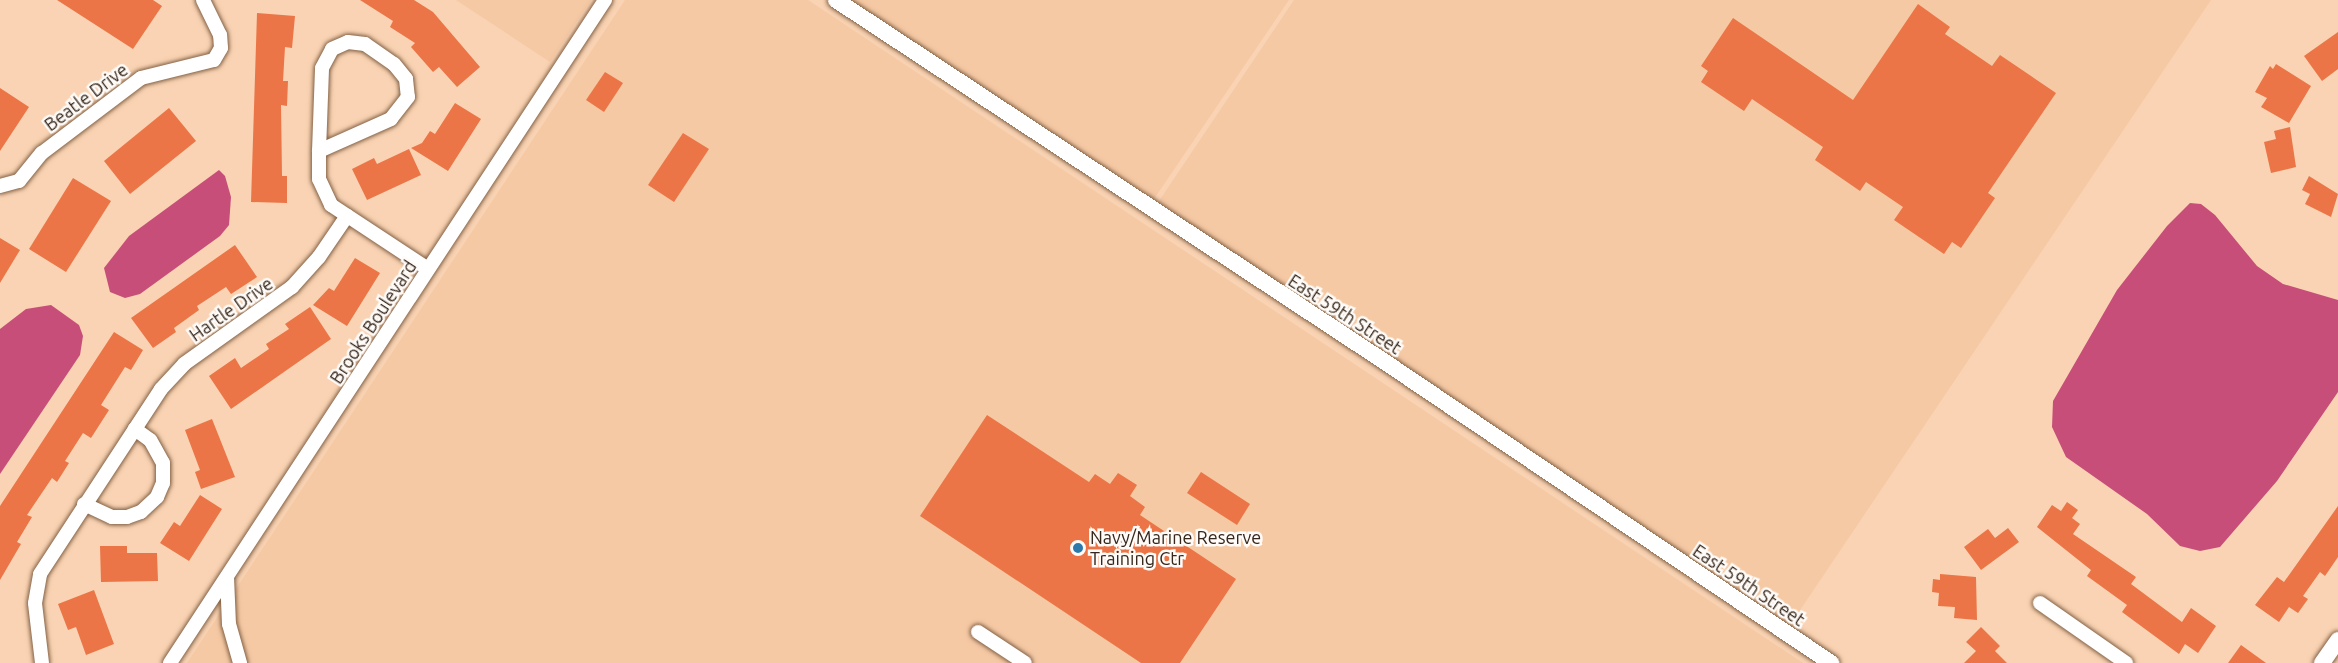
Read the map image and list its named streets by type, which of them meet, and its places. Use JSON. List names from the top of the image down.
{
  "streets": {
    "street": [
      "Beatle Drive",
      "Hartle Drive",
      "East 59th Street",
      "Brooks Boulevard"
    ]
  },
  "places": ["Navy/Marine Reserve Training Ctr"]
}
